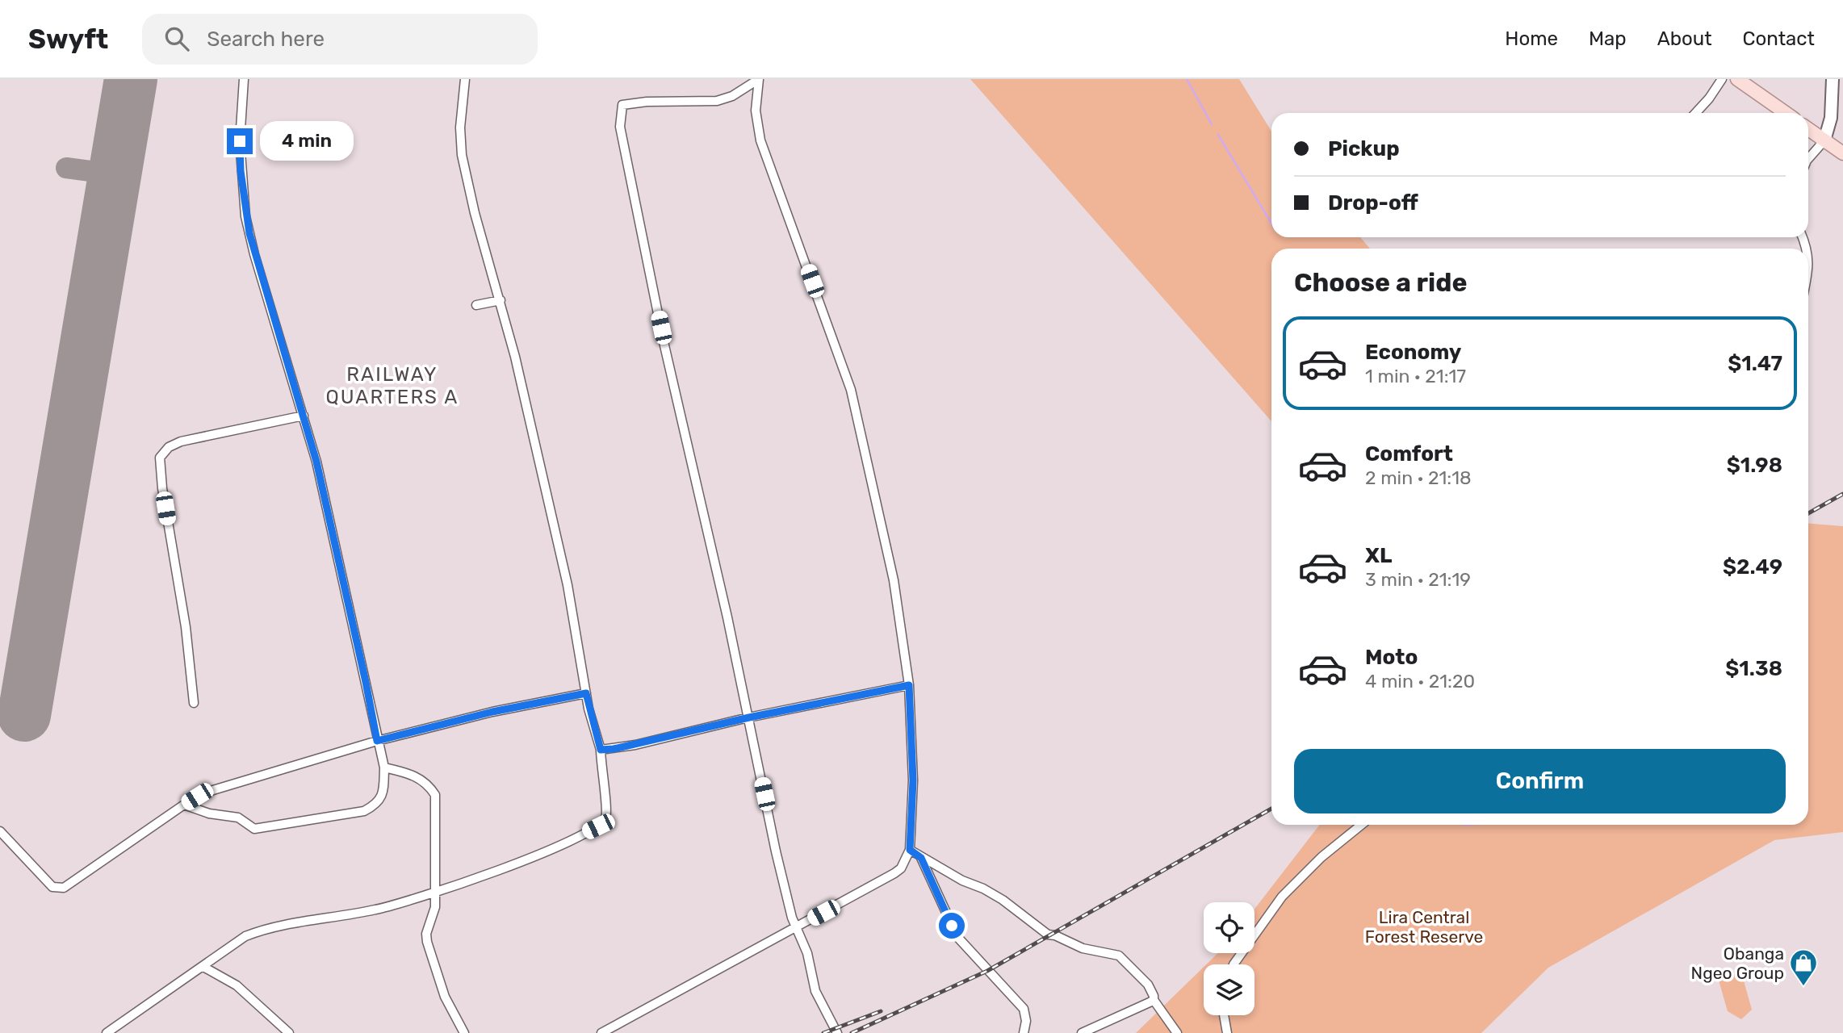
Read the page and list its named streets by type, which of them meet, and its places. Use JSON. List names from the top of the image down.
{
  "districts": ["RAILWAY QUARTERS A"],
  "parks": ["Lira Central Forest Reserve"],
  "places": {
    "shop": ["Obanga Ngeo Group"]
  },
  "page": {
    "header": "Swyft",
    "search": "Search here",
    "nav": [
      "Home",
      "Map",
      "About",
      "Contact"
    ],
    "banner": ["Pickup", "Drop-off"],
    "bubble": "4 min",
    "heading": "Choose a ride",
    "list": [
      {
        "name": "Economy",
        "note": "1 min · 21:17",
        "value": "$1.47"
      },
      {
        "name": "Comfort",
        "note": "2 min · 21:18",
        "value": "$1.98"
      },
      {
        "name": "XL",
        "note": "3 min · 21:19",
        "value": "$2.49"
      },
      {
        "name": "Moto",
        "note": "4 min · 21:20",
        "value": "$1.38"
      }
    ],
    "buttons": "Confirm"
  }
}
